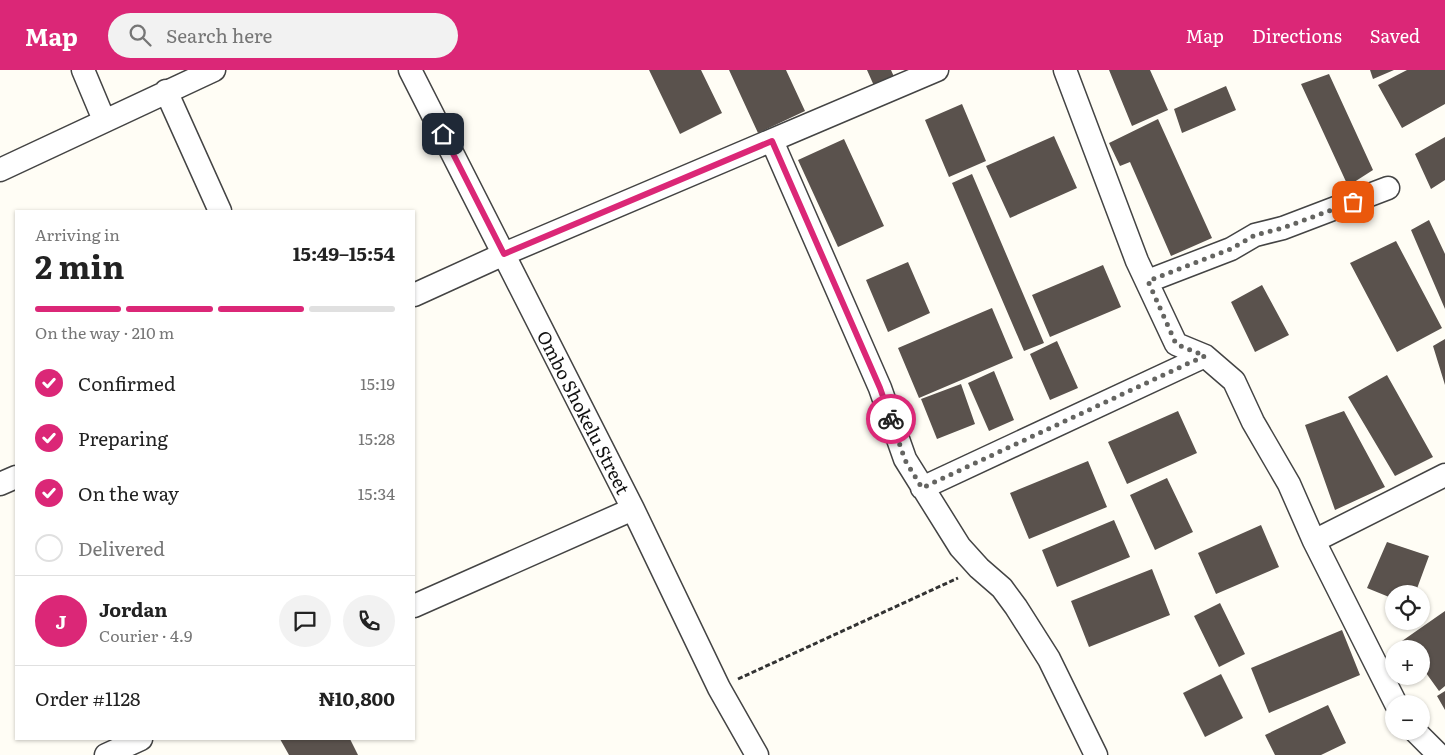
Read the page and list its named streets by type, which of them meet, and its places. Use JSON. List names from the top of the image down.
{
  "streets": {
    "street": ["Ombo Shokelu Street"]
  },
  "page": {
    "header": "Map",
    "search": "Search here",
    "nav": ["Map", "Directions", "Saved"],
    "heading": ["2 min", "Arriving in", "15:49–15:54"],
    "panel": [
      "Jordan",
      "Courier · 4.9",
      "Order #1128",
      "₦10,800"
    ],
    "bar": "On the way · 210 m",
    "list": [
      ["Confirmed", "15:19"],
      ["Preparing", "15:28"],
      ["On the way", "15:34"],
      "Delivered"
    ],
    "map_buttons": ["+", "−"],
    "round": "J"
  }
}
